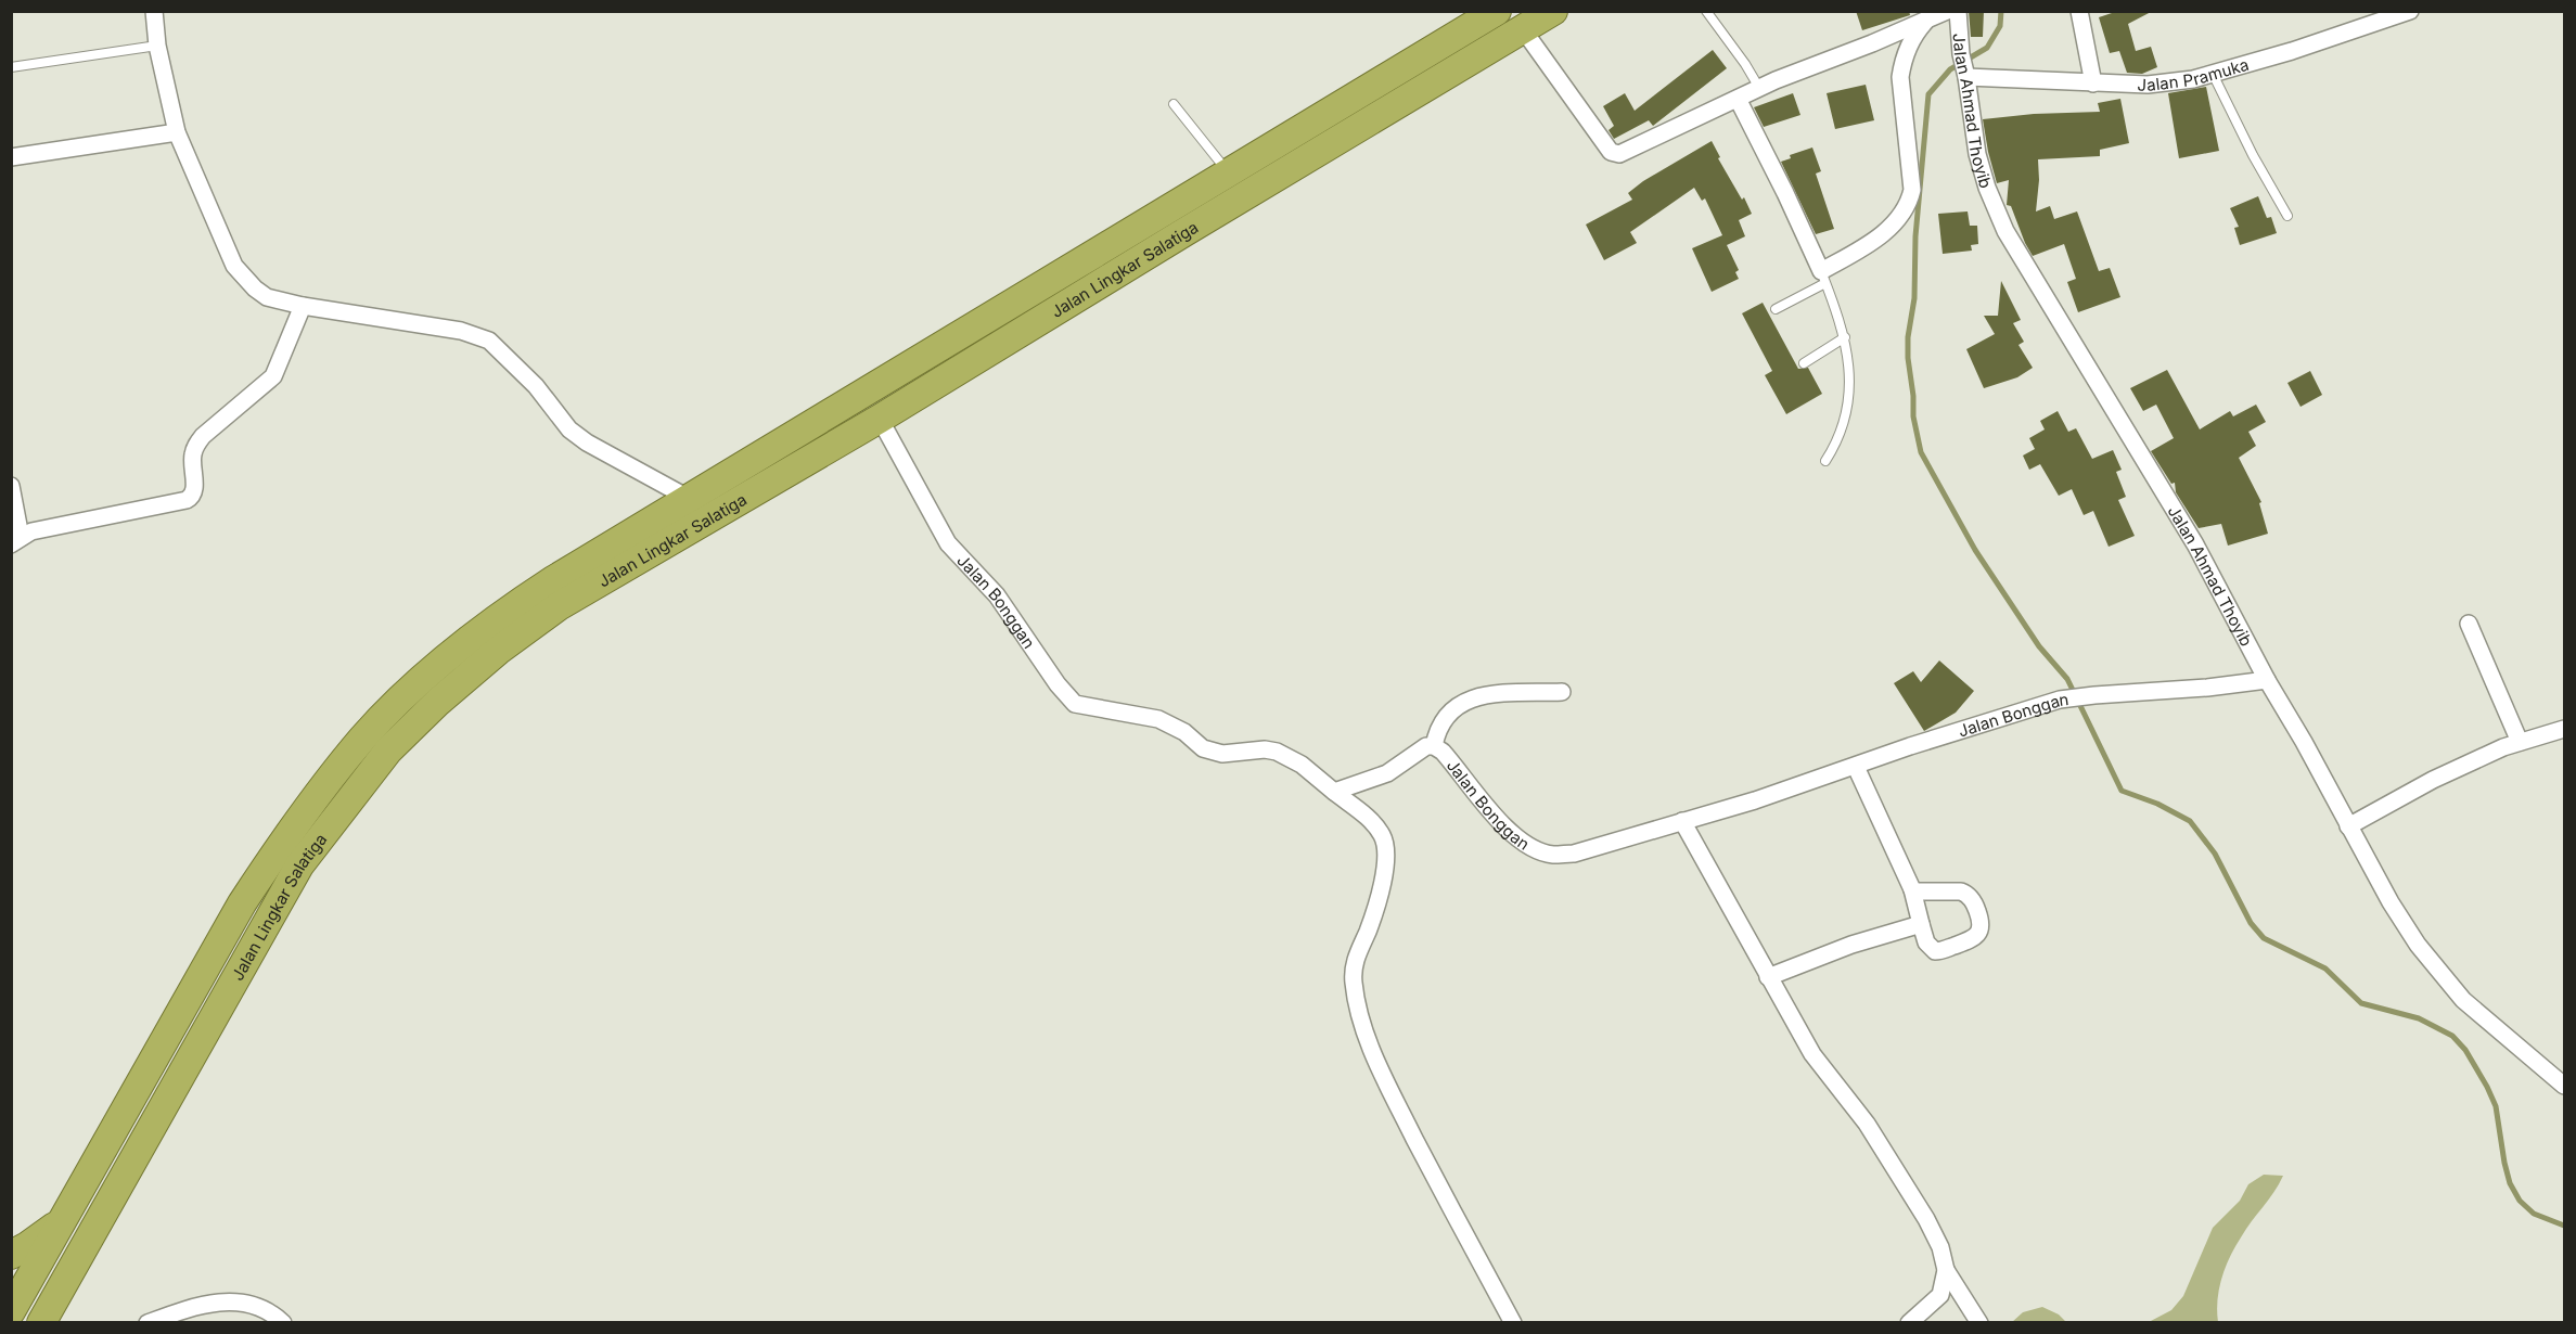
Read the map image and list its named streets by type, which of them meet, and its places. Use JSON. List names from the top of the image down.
{
  "streets": {
    "highway": ["Jalan Lingkar Salatiga"],
    "street": ["Jalan Pramuka", "Jalan Ahmad Thoyib", "Jalan Bonggan"]
  },
  "crossings": [
    ["Jalan Pramuka", "Jalan Ahmad Thoyib"],
    ["Jalan Ahmad Thoyib", "Jalan Bonggan"],
    ["Jalan Lingkar Salatiga", "Jalan Bonggan"]
  ]
}
